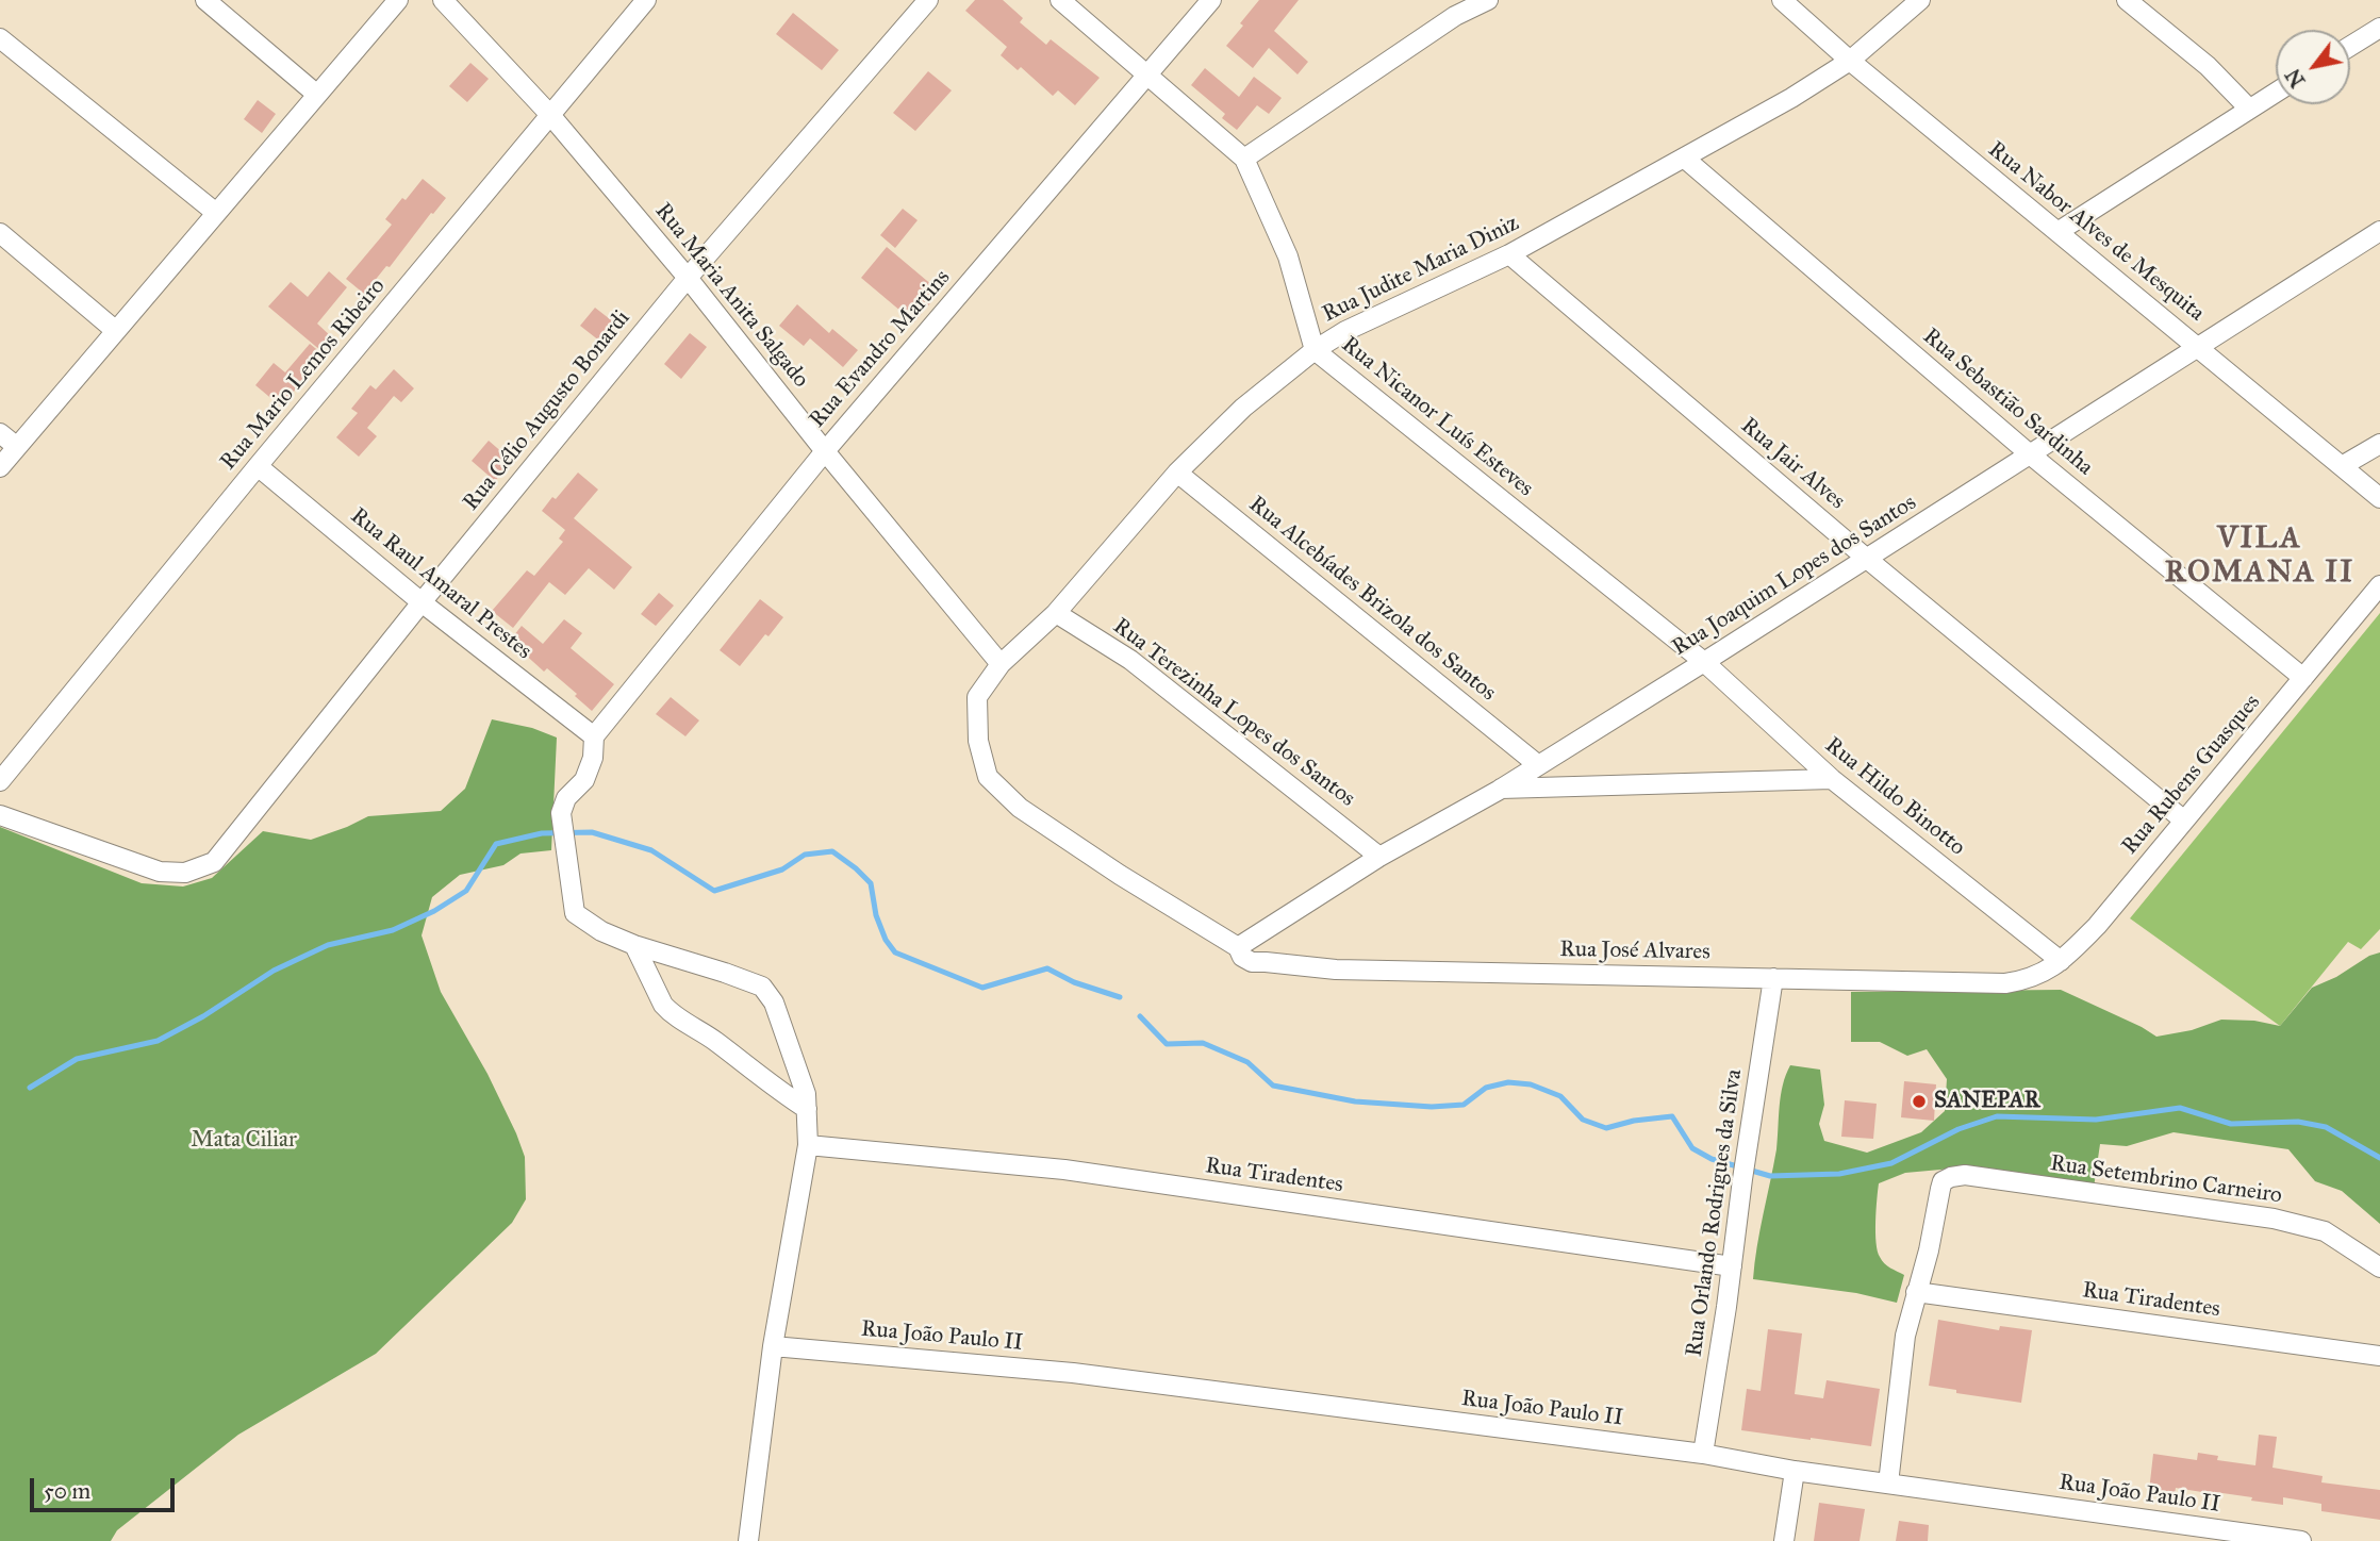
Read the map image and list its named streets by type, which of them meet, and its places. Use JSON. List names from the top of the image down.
{
  "streets": {
    "street": [
      "Rua Nabor Alves de Mesquita",
      "Rua Judite Maria Diniz",
      "Rua Maria Anita Salgado",
      "Rua Evandro Martins",
      "Rua Mario Lemos Ribeiro",
      "Rua Sebastião Sardinha",
      "Rua Célio Augusto Bonardi",
      "Rua Nicanor Luís Esteves",
      "Rua Jair Alves",
      "Rua Joaquim Lopes dos Santos",
      "Rua Raul Amaral Prestes",
      "Rua Alcebíades Brizola dos Santos",
      "Rua Terezinha Lopes dos Santos",
      "Rua Rubens Guasques",
      "Rua Hildo Binotto",
      "Rua José Alvares",
      "Rua Tiradentes",
      "Rua Setembrino Carneiro",
      "Rua Orlando Rodrigues da Silva",
      "Rua João Paulo II"
    ]
  },
  "crossings": [
    ["Rua Nabor Alves de Mesquita", "Rua Judite Maria Diniz"],
    ["Rua Nabor Alves de Mesquita", "Rua Joaquim Lopes dos Santos"],
    ["Rua Judite Maria Diniz", "Rua Maria Anita Salgado"],
    ["Rua Judite Maria Diniz", "Rua Sebastião Sardinha"],
    ["Rua Judite Maria Diniz", "Rua Nicanor Luís Esteves"],
    ["Rua Judite Maria Diniz", "Rua Jair Alves"],
    ["Rua Judite Maria Diniz", "Rua Joaquim Lopes dos Santos"],
    ["Rua Judite Maria Diniz", "Rua Alcebíades Brizola dos Santos"],
    ["Rua Judite Maria Diniz", "Rua Terezinha Lopes dos Santos"],
    ["Rua Judite Maria Diniz", "Rua José Alvares"],
    ["Rua Maria Anita Salgado", "Rua Evandro Martins"],
    ["Rua Maria Anita Salgado", "Rua Mario Lemos Ribeiro"],
    ["Rua Maria Anita Salgado", "Rua Célio Augusto Bonardi"],
    ["Rua Evandro Martins", "Rua Nicanor Luís Esteves"],
    ["Rua Evandro Martins", "Rua Raul Amaral Prestes"],
    ["Rua Mario Lemos Ribeiro", "Rua Raul Amaral Prestes"],
    ["Rua Sebastião Sardinha", "Rua Joaquim Lopes dos Santos"],
    ["Rua Sebastião Sardinha", "Rua Rubens Guasques"],
    ["Rua Célio Augusto Bonardi", "Rua Raul Amaral Prestes"],
    ["Rua Nicanor Luís Esteves", "Rua Joaquim Lopes dos Santos"],
    ["Rua Nicanor Luís Esteves", "Rua Hildo Binotto"],
    ["Rua Jair Alves", "Rua Joaquim Lopes dos Santos"],
    ["Rua Jair Alves", "Rua Rubens Guasques"],
    ["Rua Joaquim Lopes dos Santos", "Rua Alcebíades Brizola dos Santos"],
    ["Rua Joaquim Lopes dos Santos", "Rua Terezinha Lopes dos Santos"],
    ["Rua Joaquim Lopes dos Santos", "Rua Hildo Binotto"],
    ["Rua Joaquim Lopes dos Santos", "Rua José Alvares"],
    ["Rua Rubens Guasques", "Rua Hildo Binotto"],
    ["Rua Rubens Guasques", "Rua José Alvares"],
    ["Rua José Alvares", "Rua Orlando Rodrigues da Silva"],
    ["Rua Tiradentes", "Rua Setembrino Carneiro"],
    ["Rua Tiradentes", "Rua Orlando Rodrigues da Silva"],
    ["Rua Orlando Rodrigues da Silva", "Rua João Paulo II"]
  ],
  "districts": ["VILA ROMANA II"],
  "parks": ["Mata Ciliar"],
  "places": ["SANEPAR"],
  "scale_bar": "50 m",
  "north": "bottom left"
}
